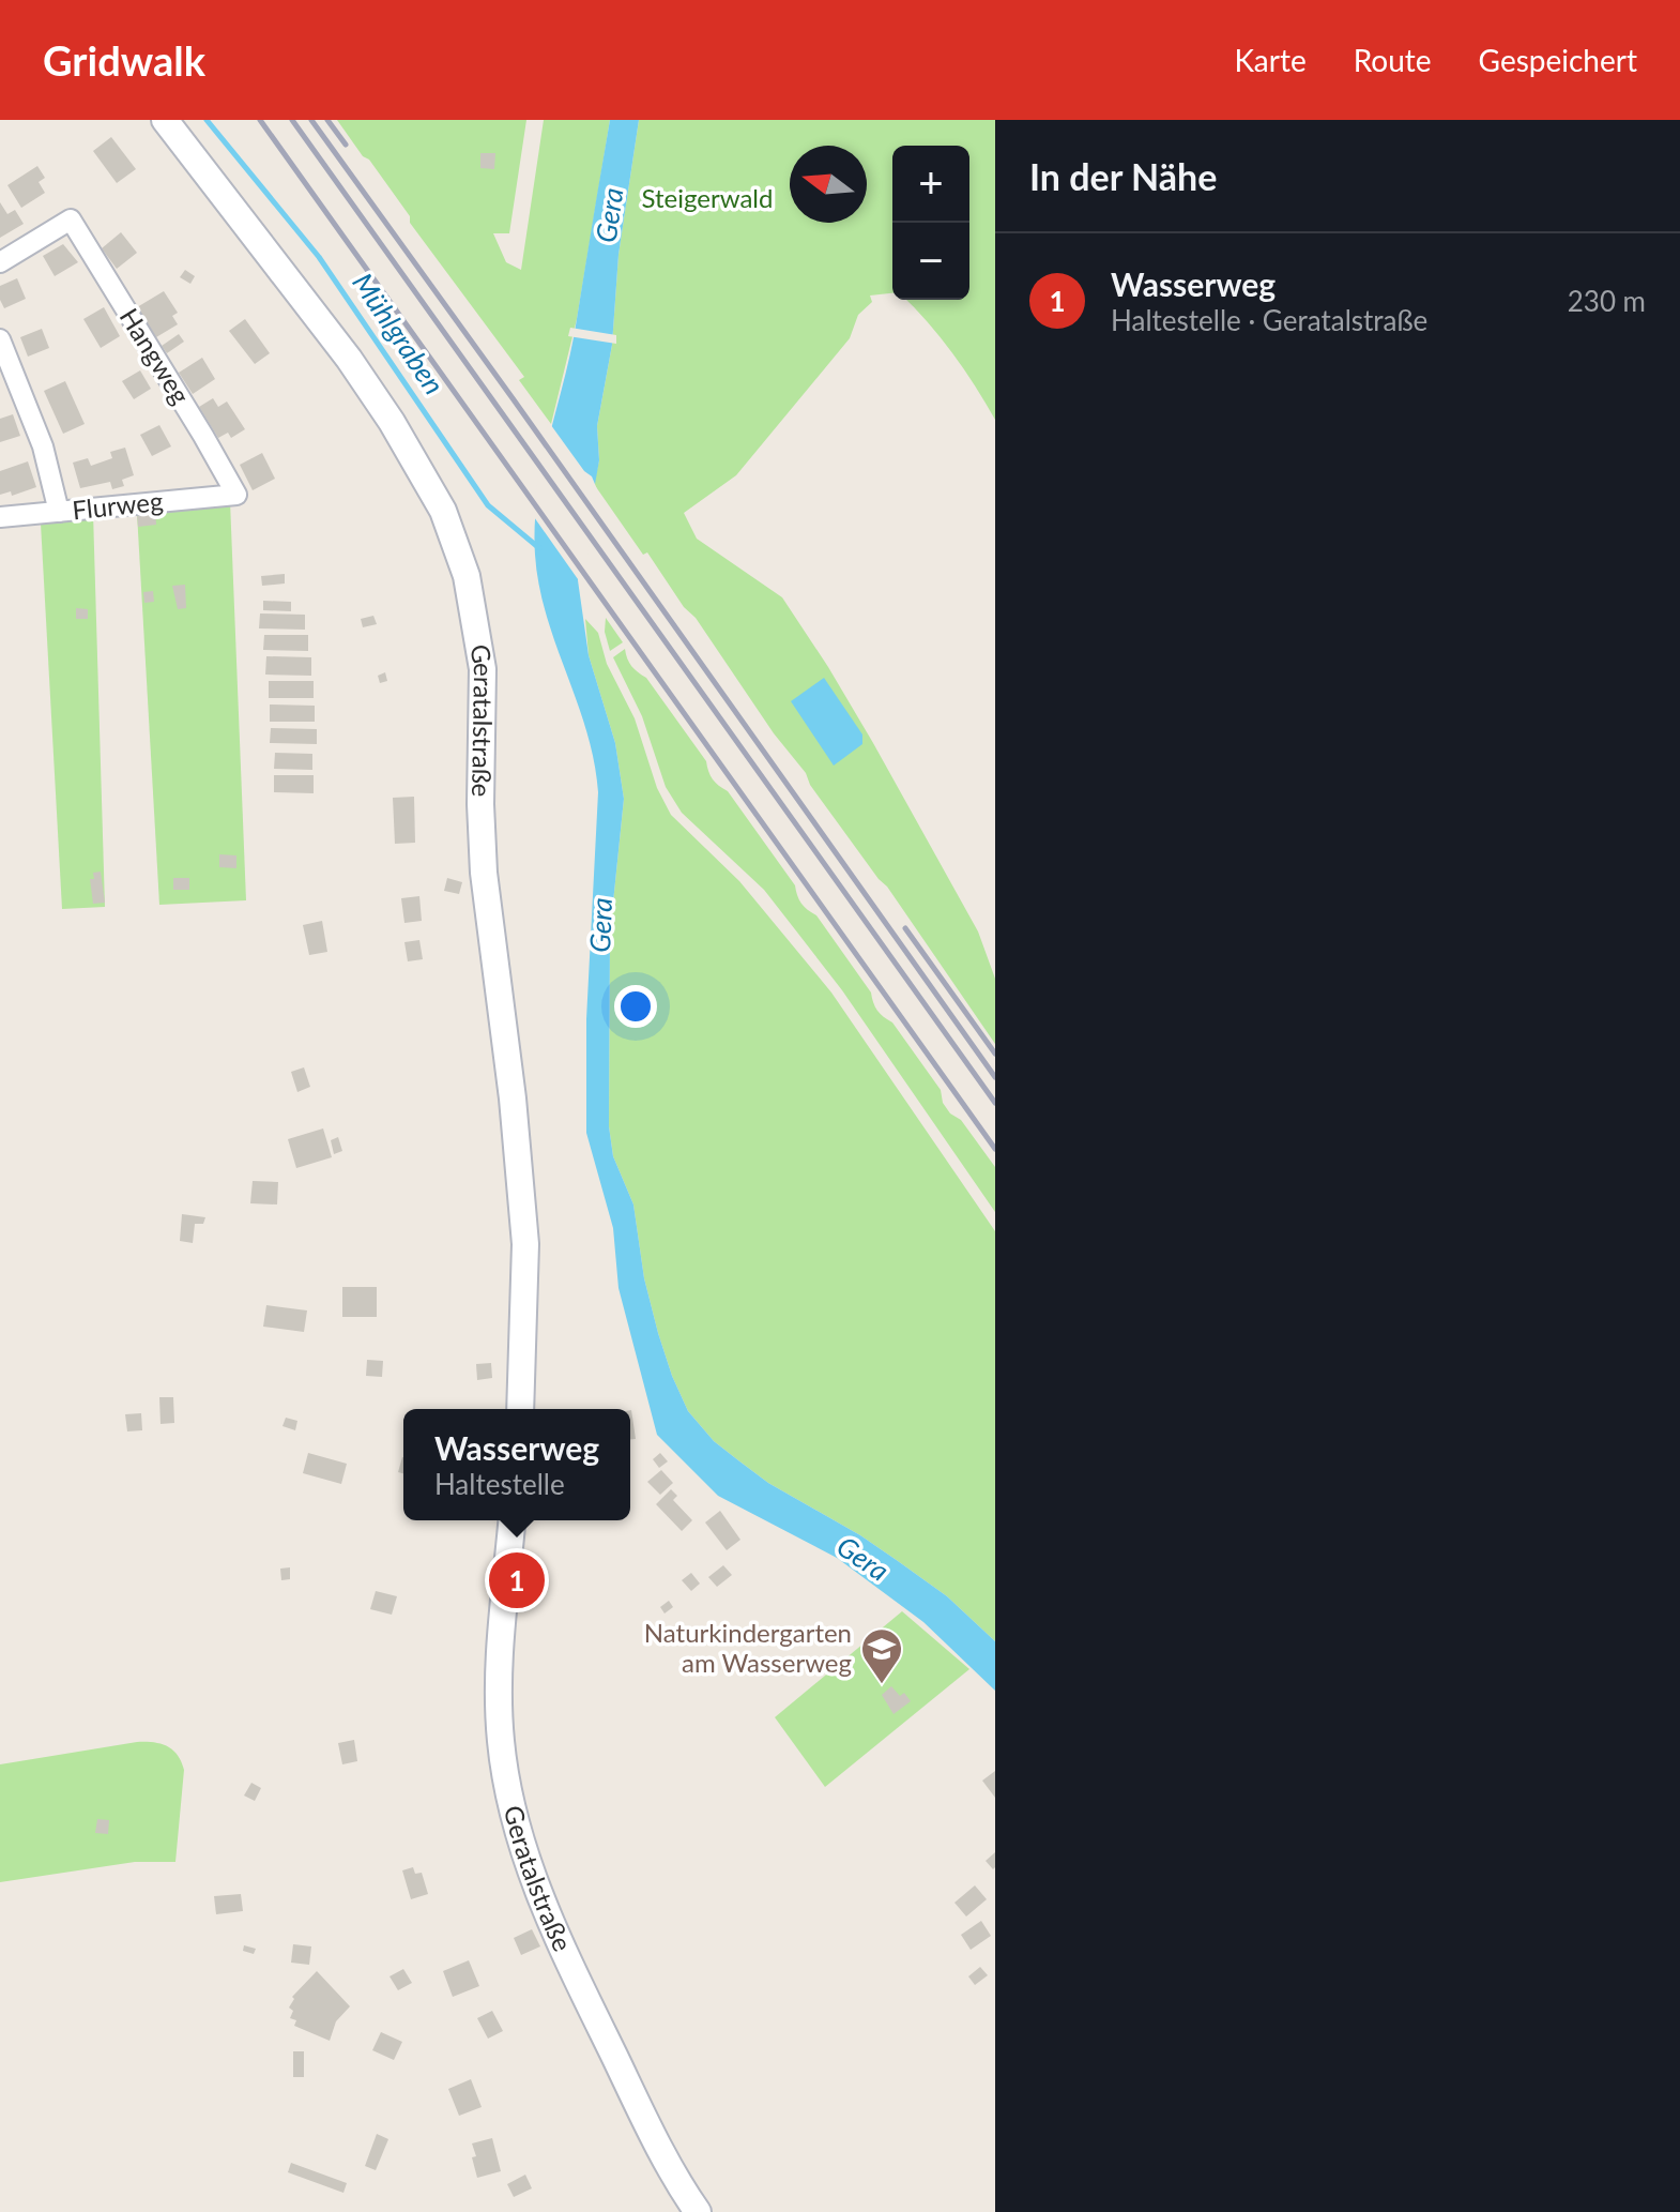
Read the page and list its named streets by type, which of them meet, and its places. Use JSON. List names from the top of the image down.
{
  "streets": {
    "street": ["Hangweg", "Flurweg", "Geratalstraße"]
  },
  "crossings": [
    ["Hangweg", "Flurweg"]
  ],
  "water": ["Gera", "Mühlgraben"],
  "parks": ["Steigerwald"],
  "places": {
    "school or university": ["Naturkindergarten am Wasserweg"]
  },
  "north": "left",
  "page": {
    "header": "Gridwalk",
    "nav": ["Karte", "Route", "Gespeichert"],
    "heading": "In der Nähe",
    "map_buttons": ["+", "−"],
    "list": [
      {
        "mark": "1",
        "name": "Wasserweg",
        "note": "Haltestelle · Geratalstraße",
        "value": "230 m"
      }
    ],
    "popup": ["Wasserweg", "Haltestelle"],
    "pins": "1"
  }
}
